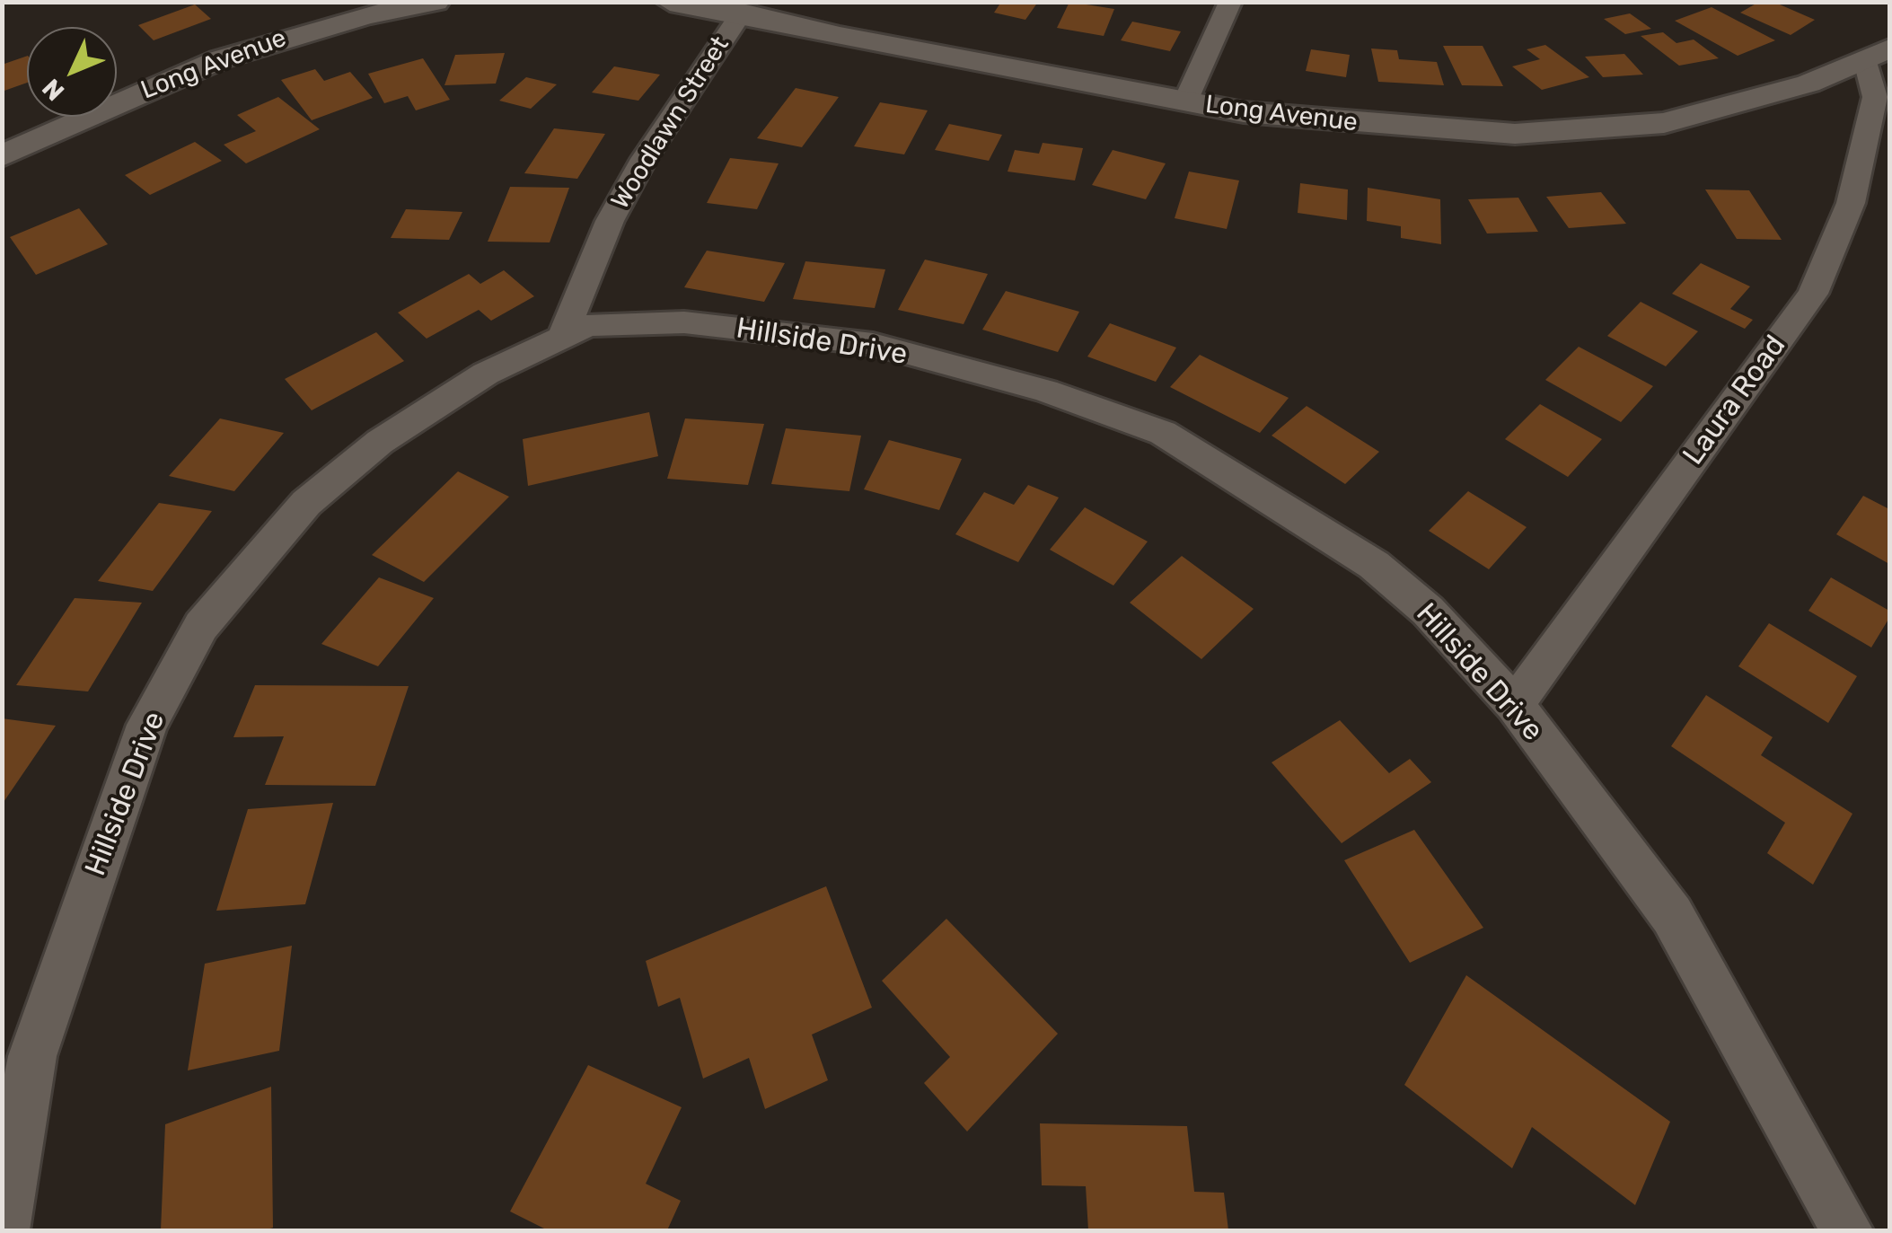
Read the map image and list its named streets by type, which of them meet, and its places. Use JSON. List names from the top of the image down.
{
  "streets": {
    "street": [
      "Long Avenue",
      "Woodlawn Street",
      "Hillside Drive",
      "Laura Road"
    ]
  },
  "crossings": [
    ["Long Avenue", "Woodlawn Street"],
    ["Long Avenue", "Laura Road"],
    ["Woodlawn Street", "Hillside Drive"],
    ["Hillside Drive", "Laura Road"]
  ],
  "north": "bottom left"
}
